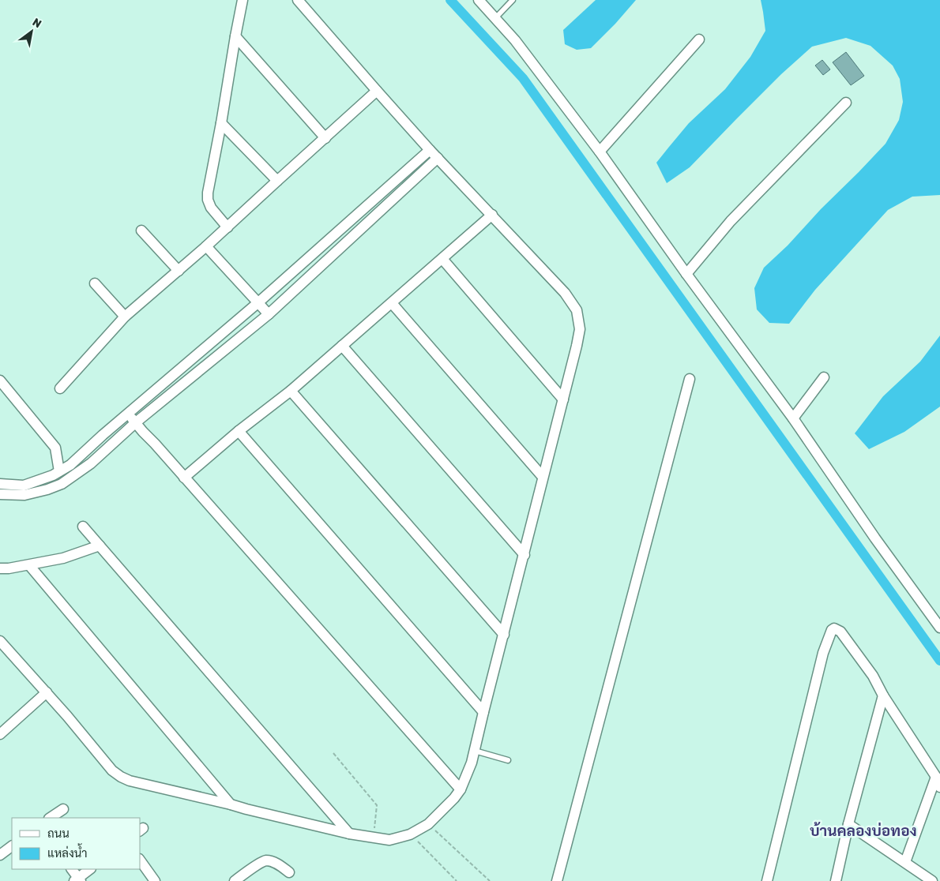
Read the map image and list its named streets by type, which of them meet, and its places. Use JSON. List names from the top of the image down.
{
  "districts": ["บ้านคลองบ่อทอง"],
  "legend": ["ถนน", "แหล่งน้ำ"],
  "north": "top right"
}
